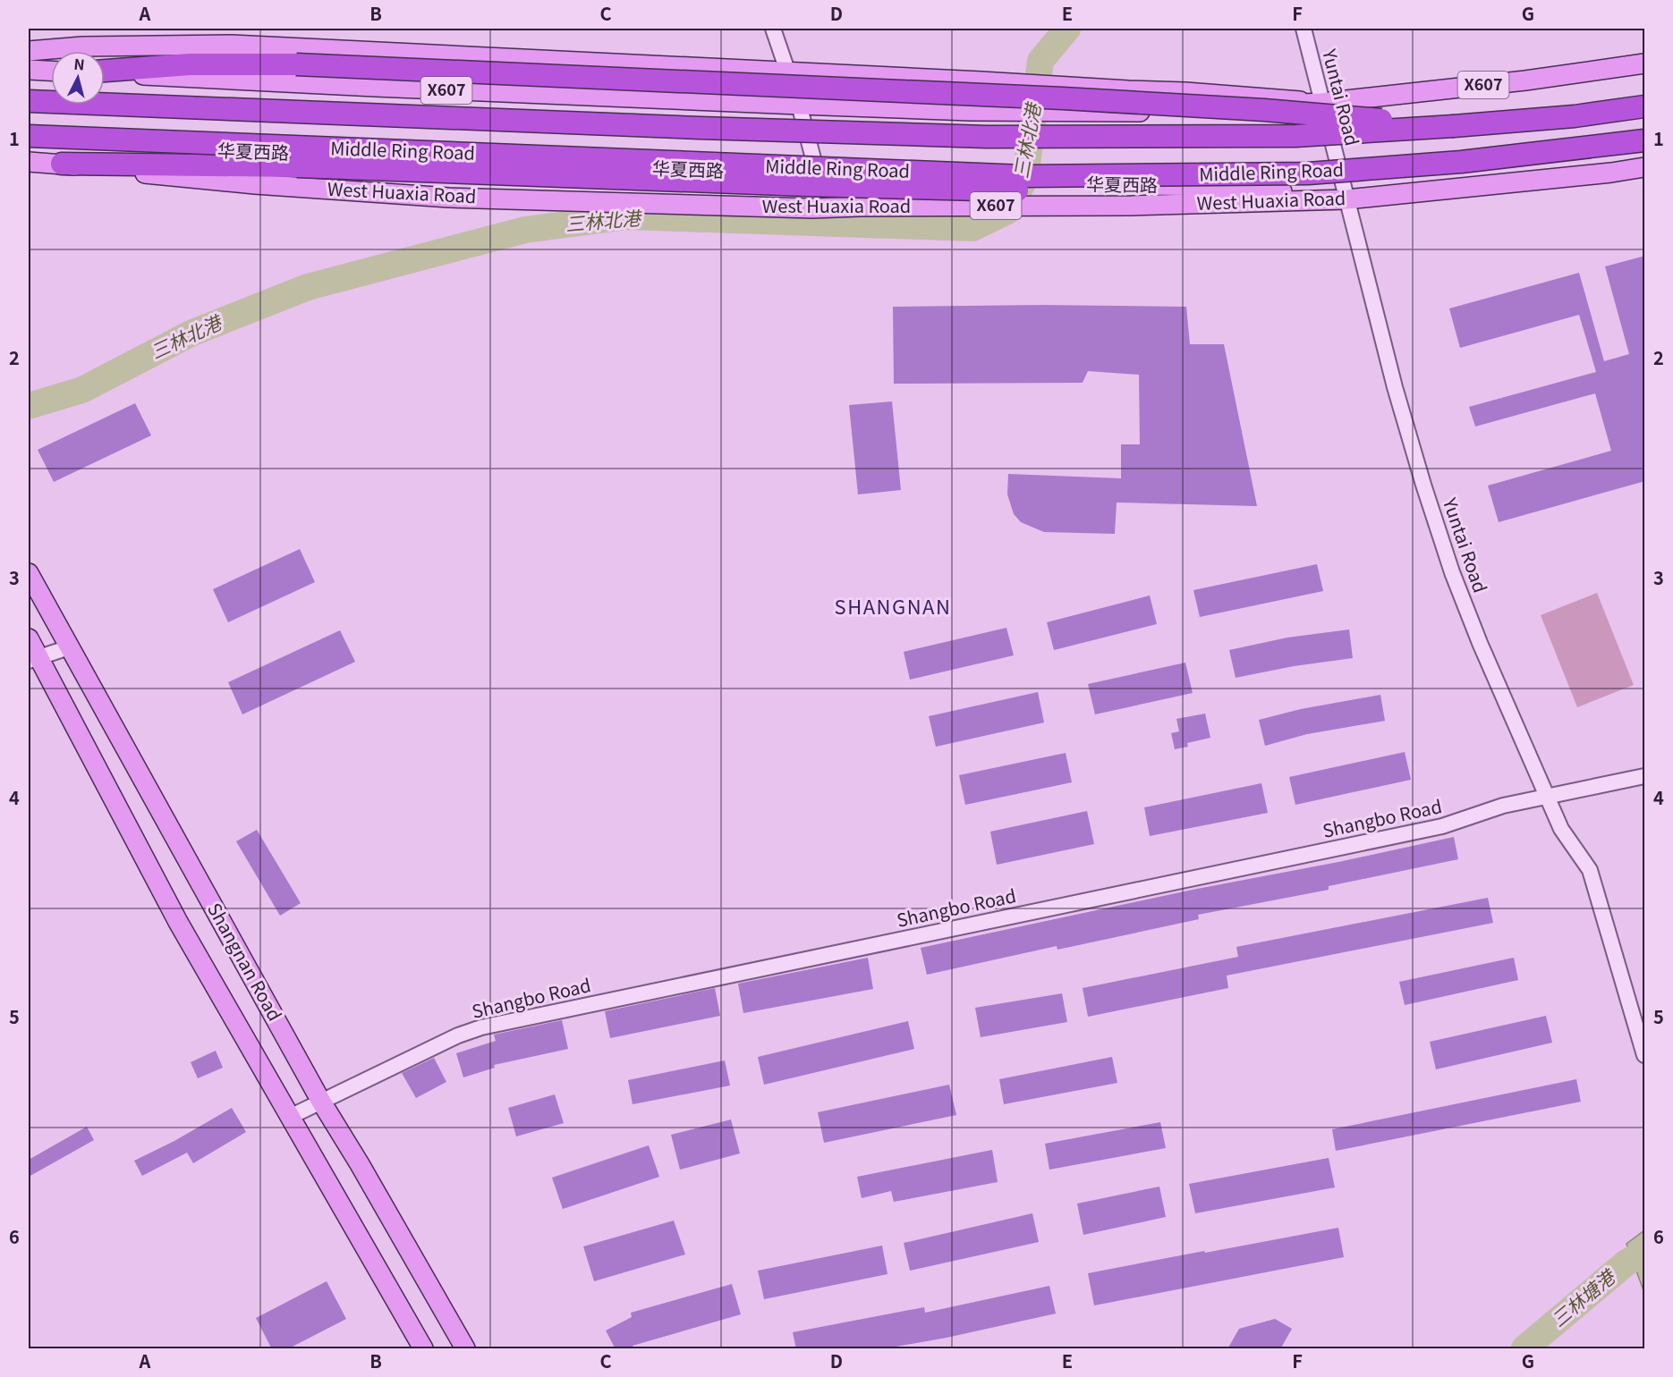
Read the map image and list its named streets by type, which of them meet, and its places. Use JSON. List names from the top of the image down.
{
  "streets": {
    "highway": ["Middle Ring Road"],
    "main road": [
      "X607",
      "华夏西路",
      "West Huaxia Road",
      "Shangnan Road"
    ],
    "street": ["Yuntai Road", "Shangbo Road"]
  },
  "crossings": [
    ["X607", "Yuntai Road"],
    ["Yuntai Road", "华夏西路"],
    ["Yuntai Road", "West Huaxia Road"],
    ["Yuntai Road", "Shangbo Road"],
    ["华夏西路", "West Huaxia Road"],
    ["Shangbo Road", "Shangnan Road"]
  ],
  "districts": ["SHANGNAN"],
  "water": ["三林北港", "三林塘港"],
  "north": "top",
  "grid": {
    "columns": [
      "A",
      "B",
      "C",
      "D",
      "E",
      "F",
      "G"
    ],
    "rows": [
      "1",
      "2",
      "3",
      "4",
      "5",
      "6"
    ]
  }
}
